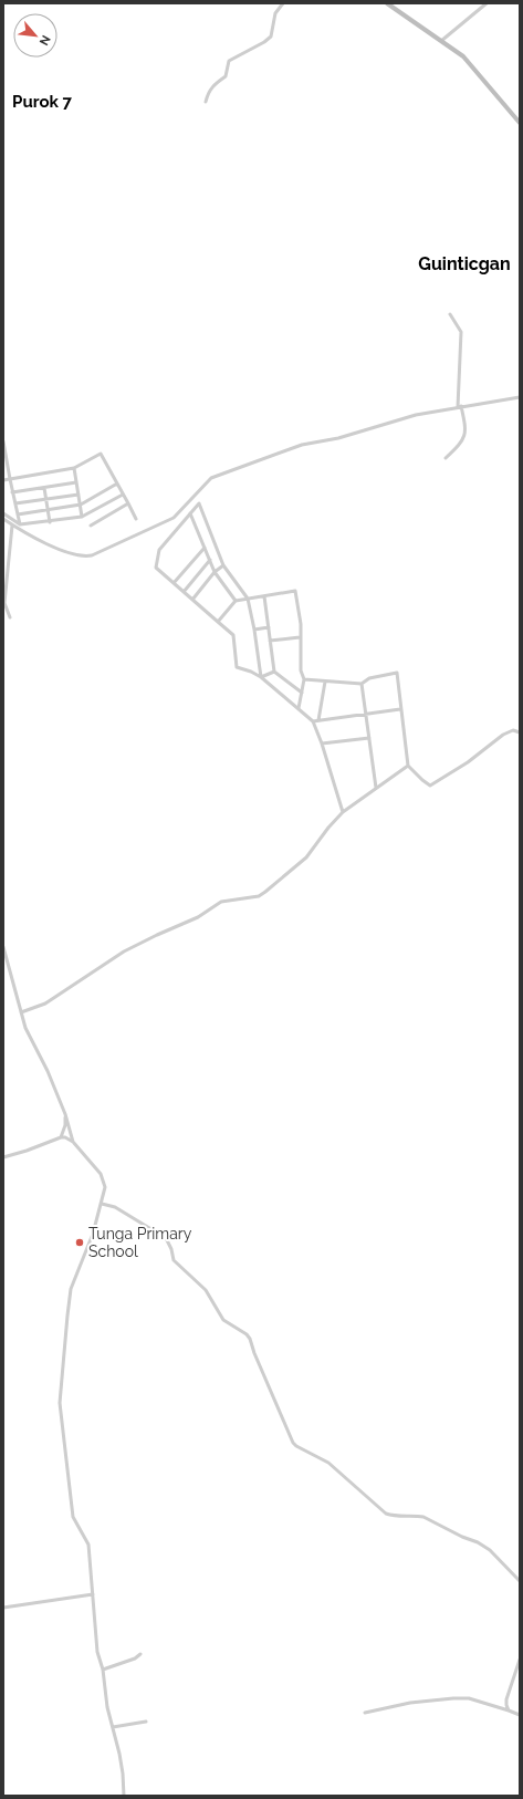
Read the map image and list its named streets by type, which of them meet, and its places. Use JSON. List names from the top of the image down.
{
  "districts": ["Purok 7", "Guinticgan"],
  "places": ["Tunga Primary School"],
  "north": "bottom right"
}
